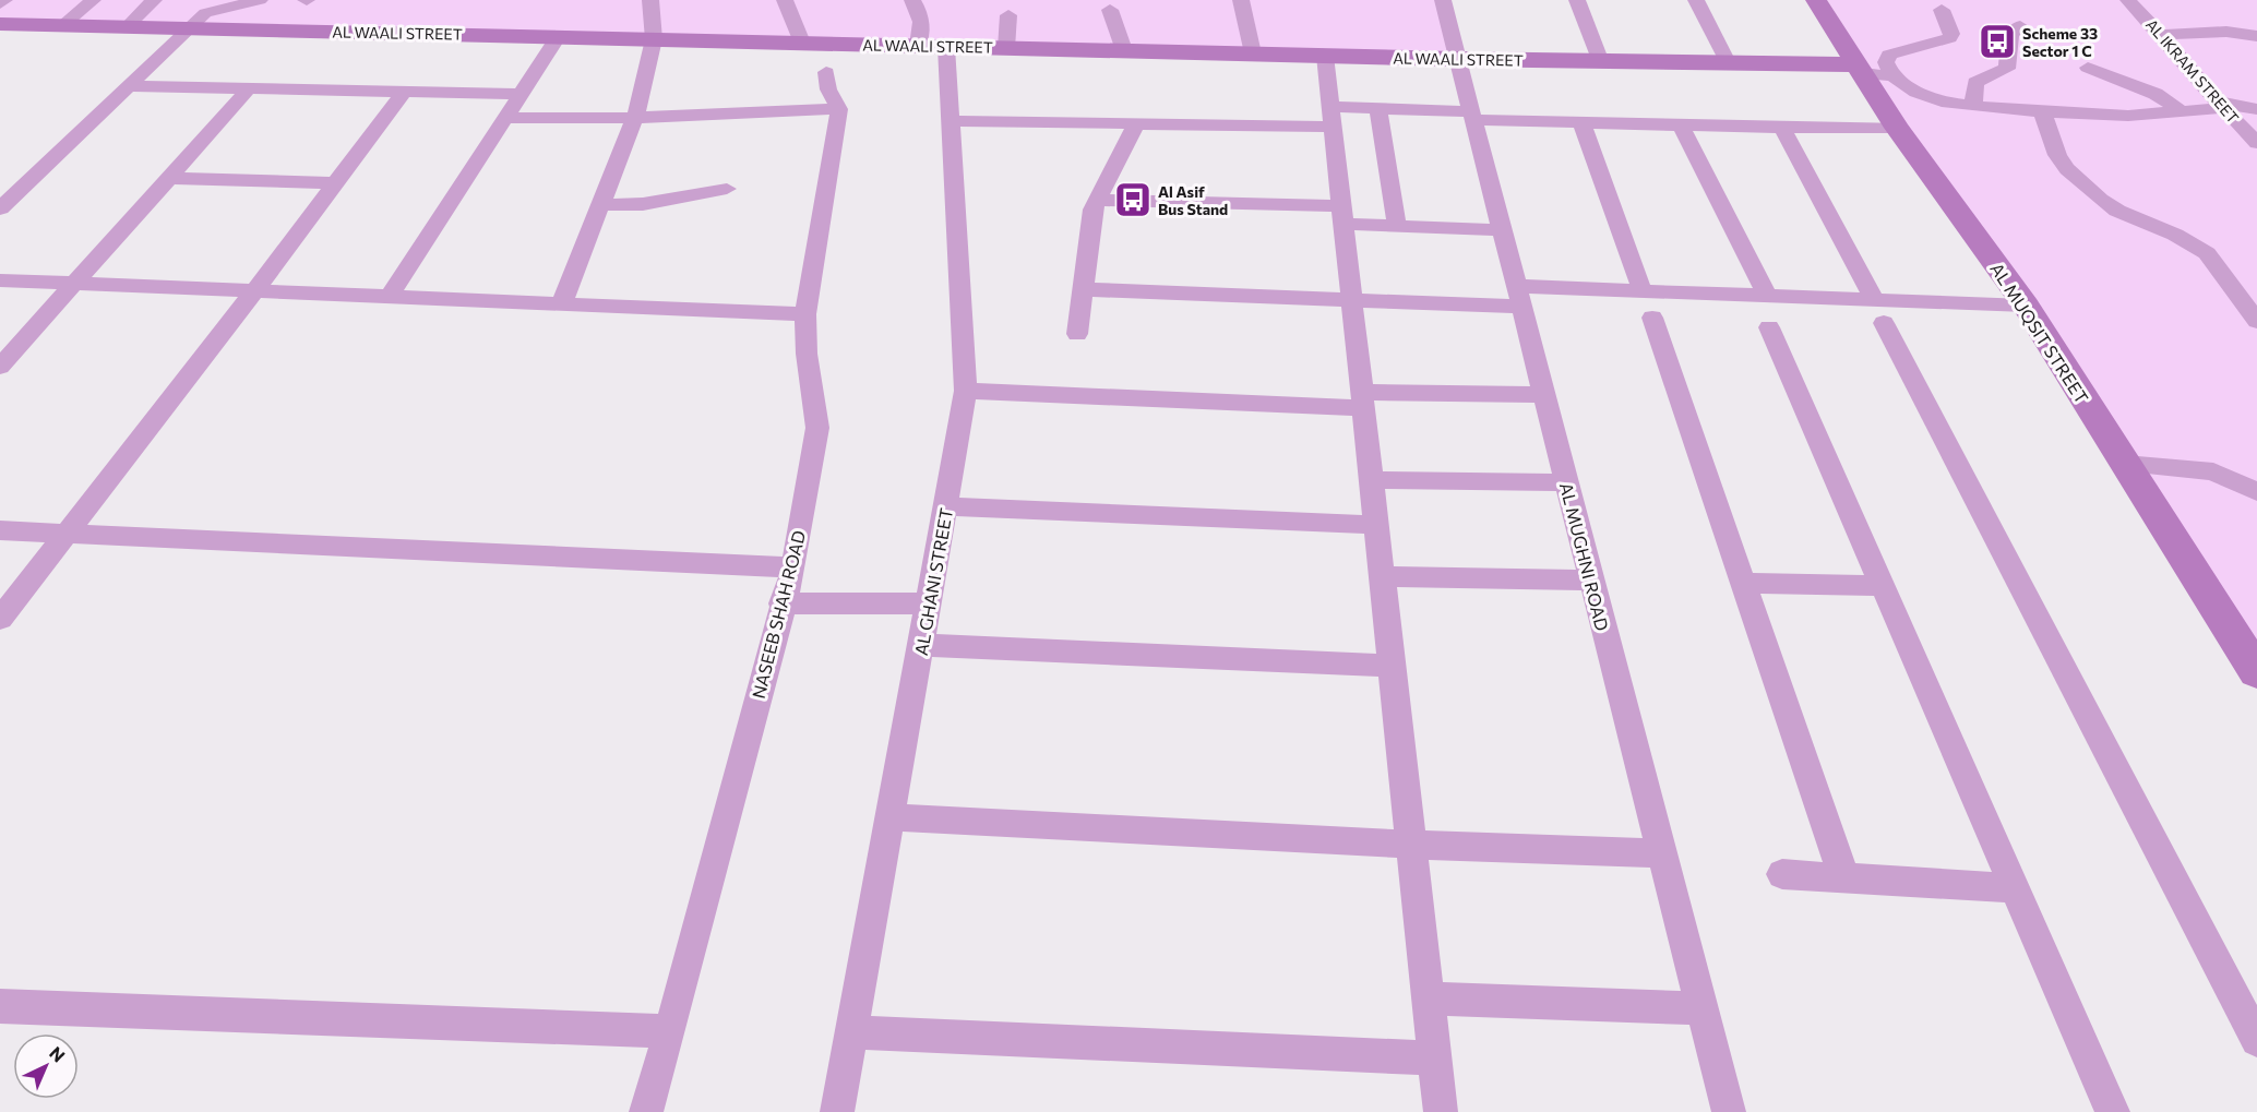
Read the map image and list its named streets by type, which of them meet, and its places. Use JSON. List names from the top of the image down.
{
  "streets": {
    "street": [
      "AL WAALI STREET",
      "AL IKRAM STREET",
      "AL MUQSIT STREET",
      "AL MUGHNI ROAD",
      "AL GHANI STREET",
      "NASEEB SHAH ROAD"
    ]
  },
  "crossings": [
    ["AL WAALI STREET", "AL MUQSIT STREET"],
    ["AL WAALI STREET", "AL MUGHNI ROAD"],
    ["AL WAALI STREET", "AL GHANI STREET"]
  ],
  "places": {
    "bus stop": ["Scheme 33 Sector 1 C", "Al Asif Bus Stand"]
  },
  "north": "top right"
}
